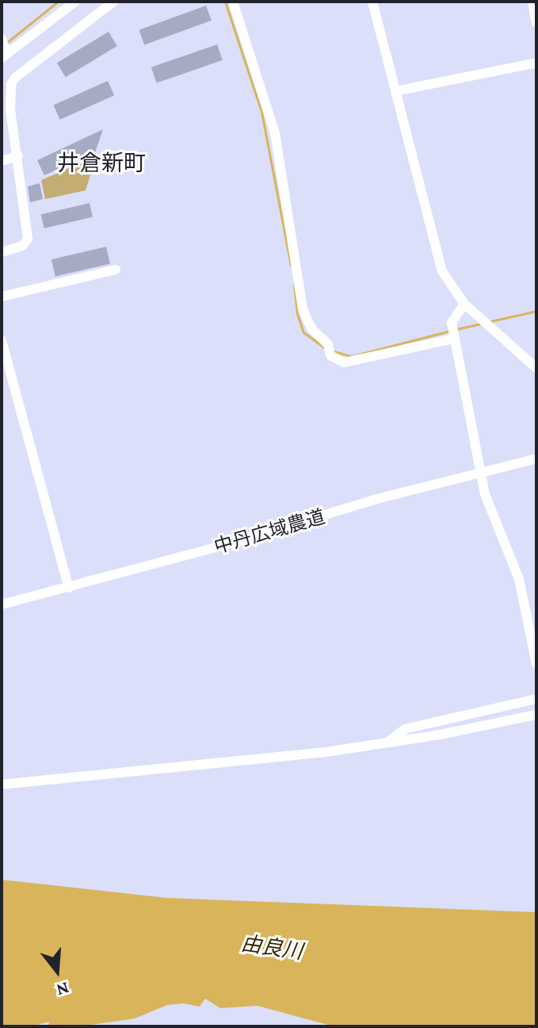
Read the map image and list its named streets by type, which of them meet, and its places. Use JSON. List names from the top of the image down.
{
  "streets": {
    "street": ["中丹広域農道"]
  },
  "districts": ["井倉新町"],
  "water": ["由良川"],
  "north": "bottom"
}
